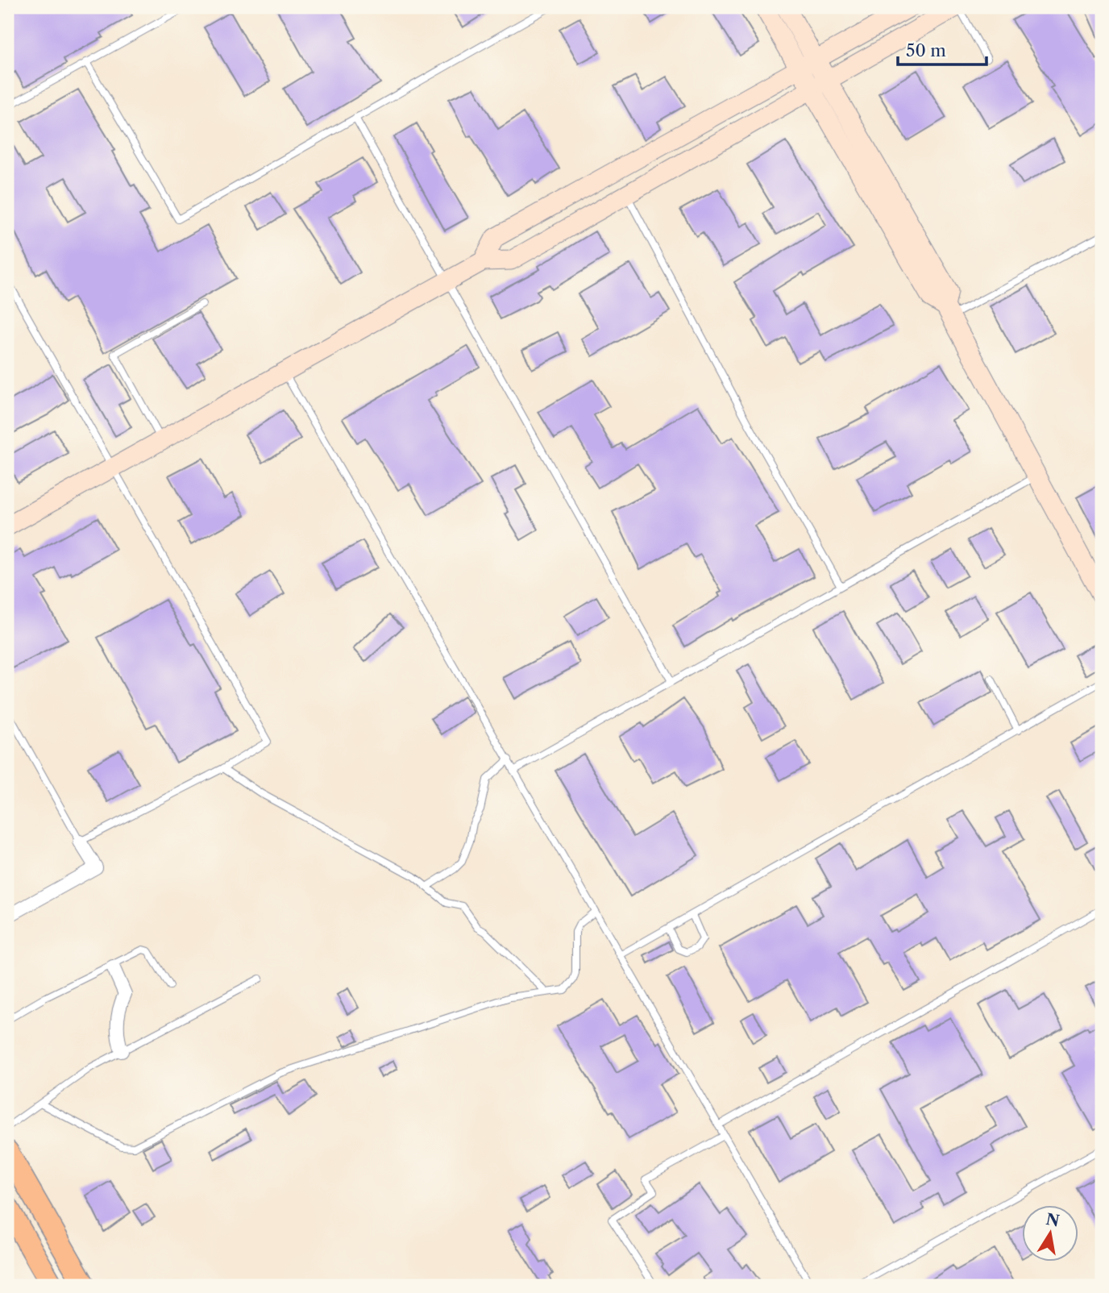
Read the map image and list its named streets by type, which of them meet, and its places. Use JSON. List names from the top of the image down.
{
  "scale_bar": "50 m",
  "north": "top"
}
